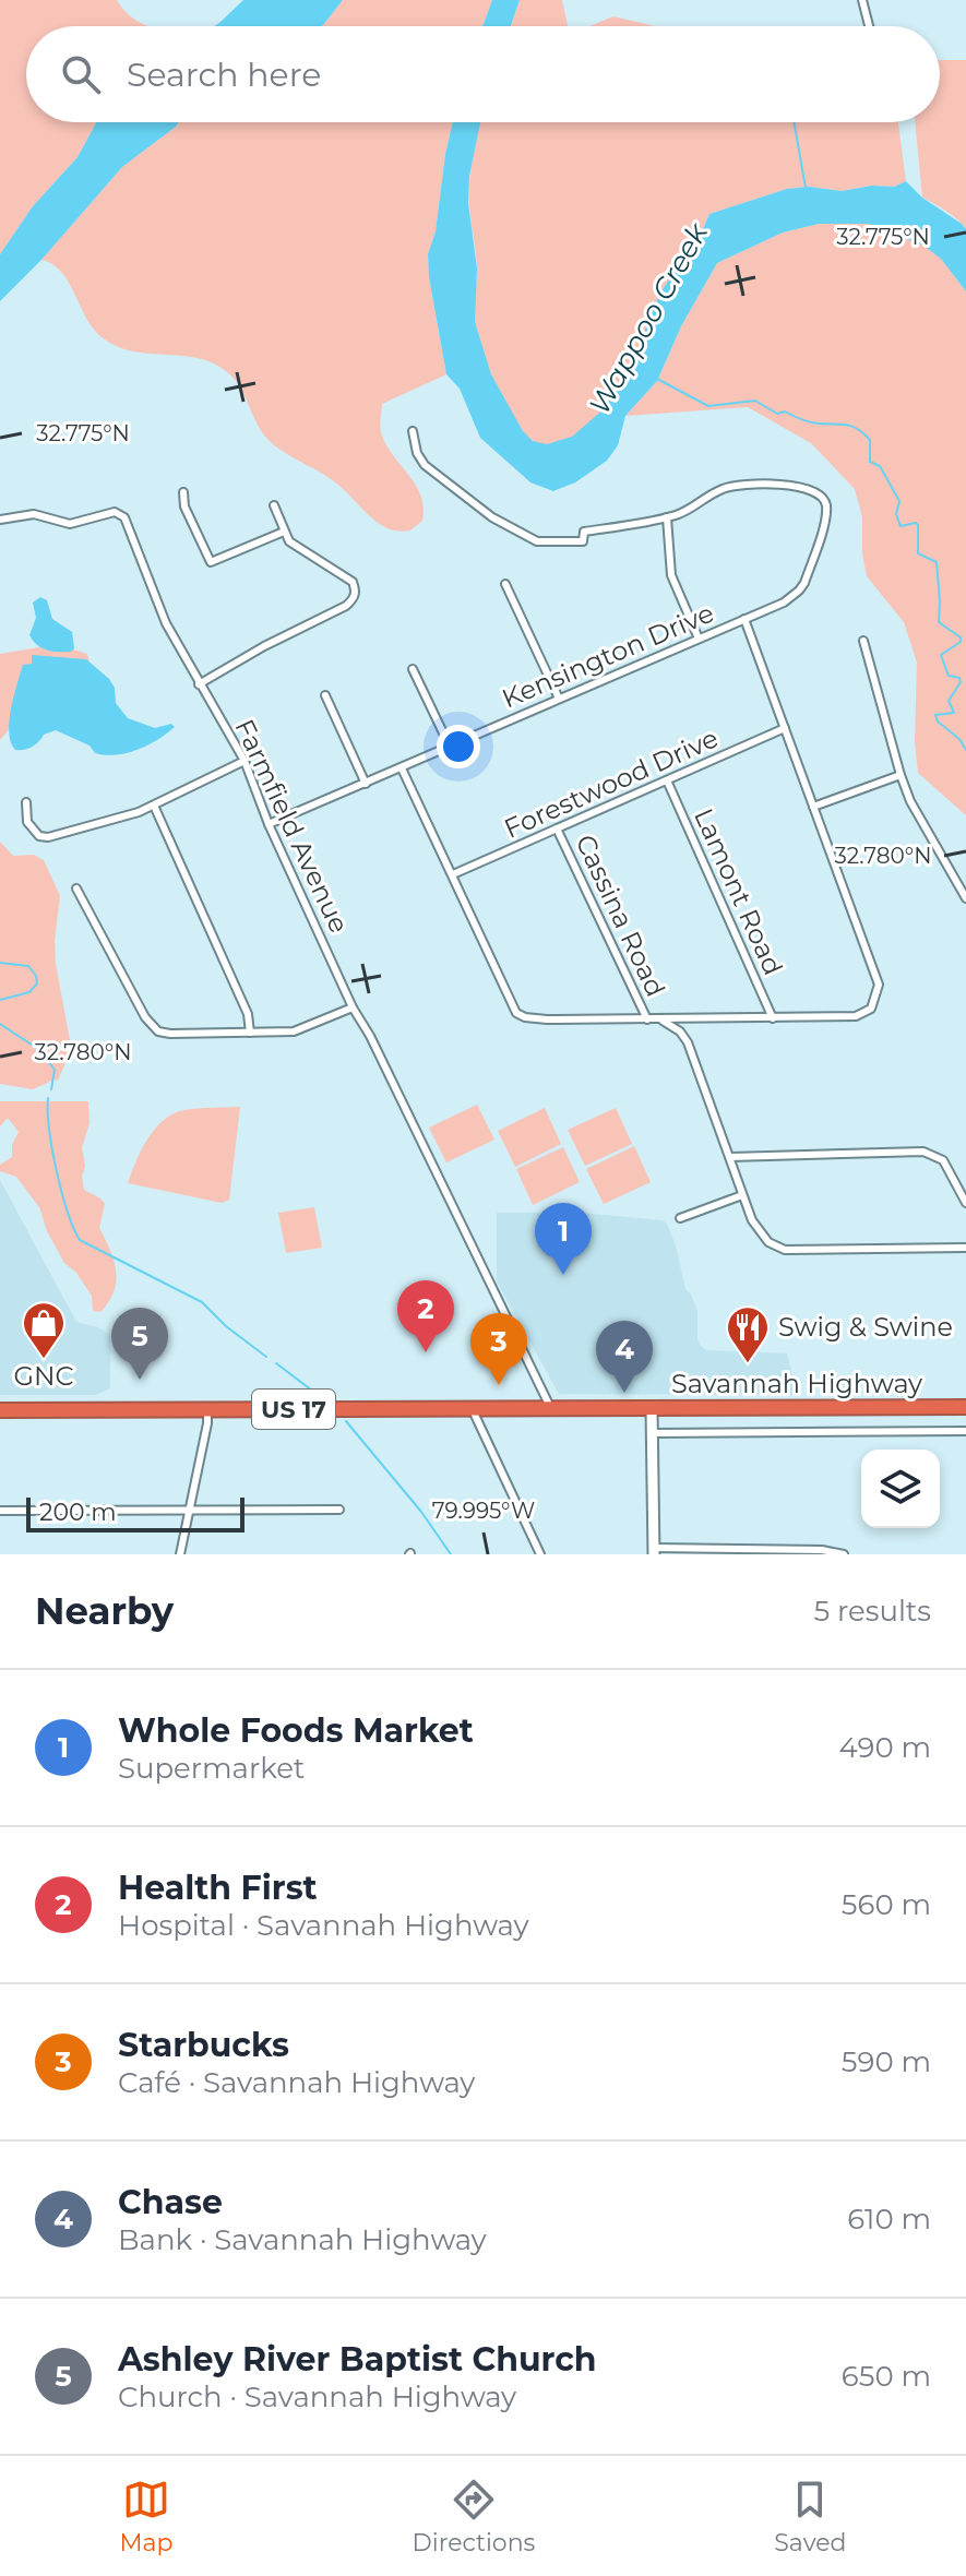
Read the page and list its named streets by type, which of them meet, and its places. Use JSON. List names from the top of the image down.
{
  "streets": {
    "highway": ["Savannah Highway", "US 17"],
    "street": [
      "Kensington Drive",
      "Forestwood Drive",
      "Farmfield Avenue",
      "Lamont Road",
      "Cassina Road"
    ]
  },
  "crossings": [
    ["Kensington Drive", "Farmfield Avenue"],
    ["Forestwood Drive", "Lamont Road"],
    ["Forestwood Drive", "Cassina Road"],
    ["Farmfield Avenue", "Savannah Highway"]
  ],
  "water": ["Wappoo Creek"],
  "places": {
    "shop": ["GNC"],
    "restaurant": ["Swig & Swine"]
  },
  "scale_bar": "200 m",
  "page": {
    "search": "Search here",
    "pins": [
      "1",
      "2",
      "5",
      "3",
      "4"
    ],
    "scale": "200 m",
    "heading": ["Nearby", "5 results"],
    "list": [
      {
        "mark": "1",
        "name": "Whole Foods Market",
        "note": "Supermarket",
        "value": "490 m"
      },
      {
        "mark": "2",
        "name": "Health First",
        "note": "Hospital · Savannah Highway",
        "value": "560 m"
      },
      {
        "mark": "3",
        "name": "Starbucks",
        "note": "Café · Savannah Highway",
        "value": "590 m"
      },
      {
        "mark": "4",
        "name": "Chase",
        "note": "Bank · Savannah Highway",
        "value": "610 m"
      },
      {
        "mark": "5",
        "name": "Ashley River Baptist Church",
        "note": "Church · Savannah Highway",
        "value": "650 m"
      }
    ],
    "nav": ["Map", "Directions", "Saved"]
  },
  "coordinates": ["32.775°N", "32.780°N", "79.995°W"]
}
